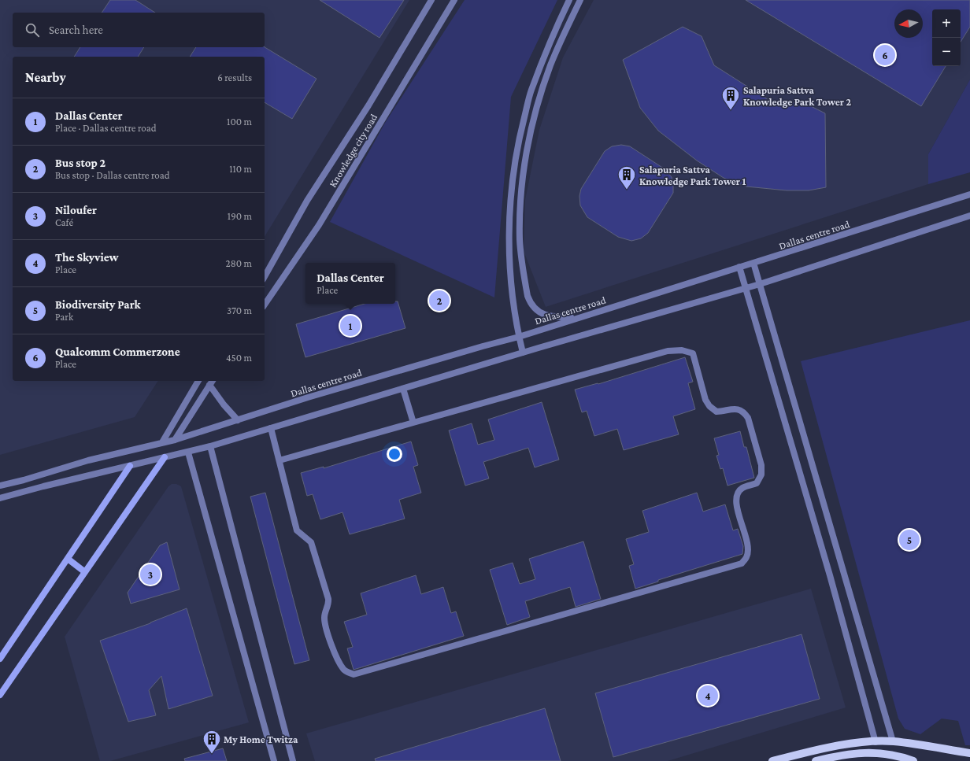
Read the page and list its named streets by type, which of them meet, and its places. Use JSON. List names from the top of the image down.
{
  "streets": {
    "street": ["Knowledge city road", "Dallas centre road"]
  },
  "places": {
    "building": ["Salapuria Sattva Knowledge Park Tower 2", "Salapuria Sattva Knowledge Park Tower 1", "My Home Twitza"]
  },
  "north": "left",
  "page": {
    "map_buttons": ["+", "−"],
    "search": "Search here",
    "pins": [
      "6",
      "2",
      "1",
      "5",
      "3",
      "4"
    ],
    "heading": ["Nearby", "6 results"],
    "list": [
      {
        "mark": "1",
        "name": "Dallas Center",
        "note": "Place · Dallas centre road",
        "value": "100 m"
      },
      {
        "mark": "2",
        "name": "Bus stop 2",
        "note": "Bus stop · Dallas centre road",
        "value": "110 m"
      },
      {
        "mark": "3",
        "name": "Niloufer",
        "note": "Café",
        "value": "190 m"
      },
      {
        "mark": "4",
        "name": "The Skyview",
        "note": "Place",
        "value": "280 m"
      },
      {
        "mark": "5",
        "name": "Biodiversity Park",
        "note": "Park",
        "value": "370 m"
      },
      {
        "mark": "6",
        "name": "Qualcomm Commerzone",
        "note": "Place",
        "value": "450 m"
      }
    ],
    "popup": ["Dallas Center", "Place"]
  }
}
